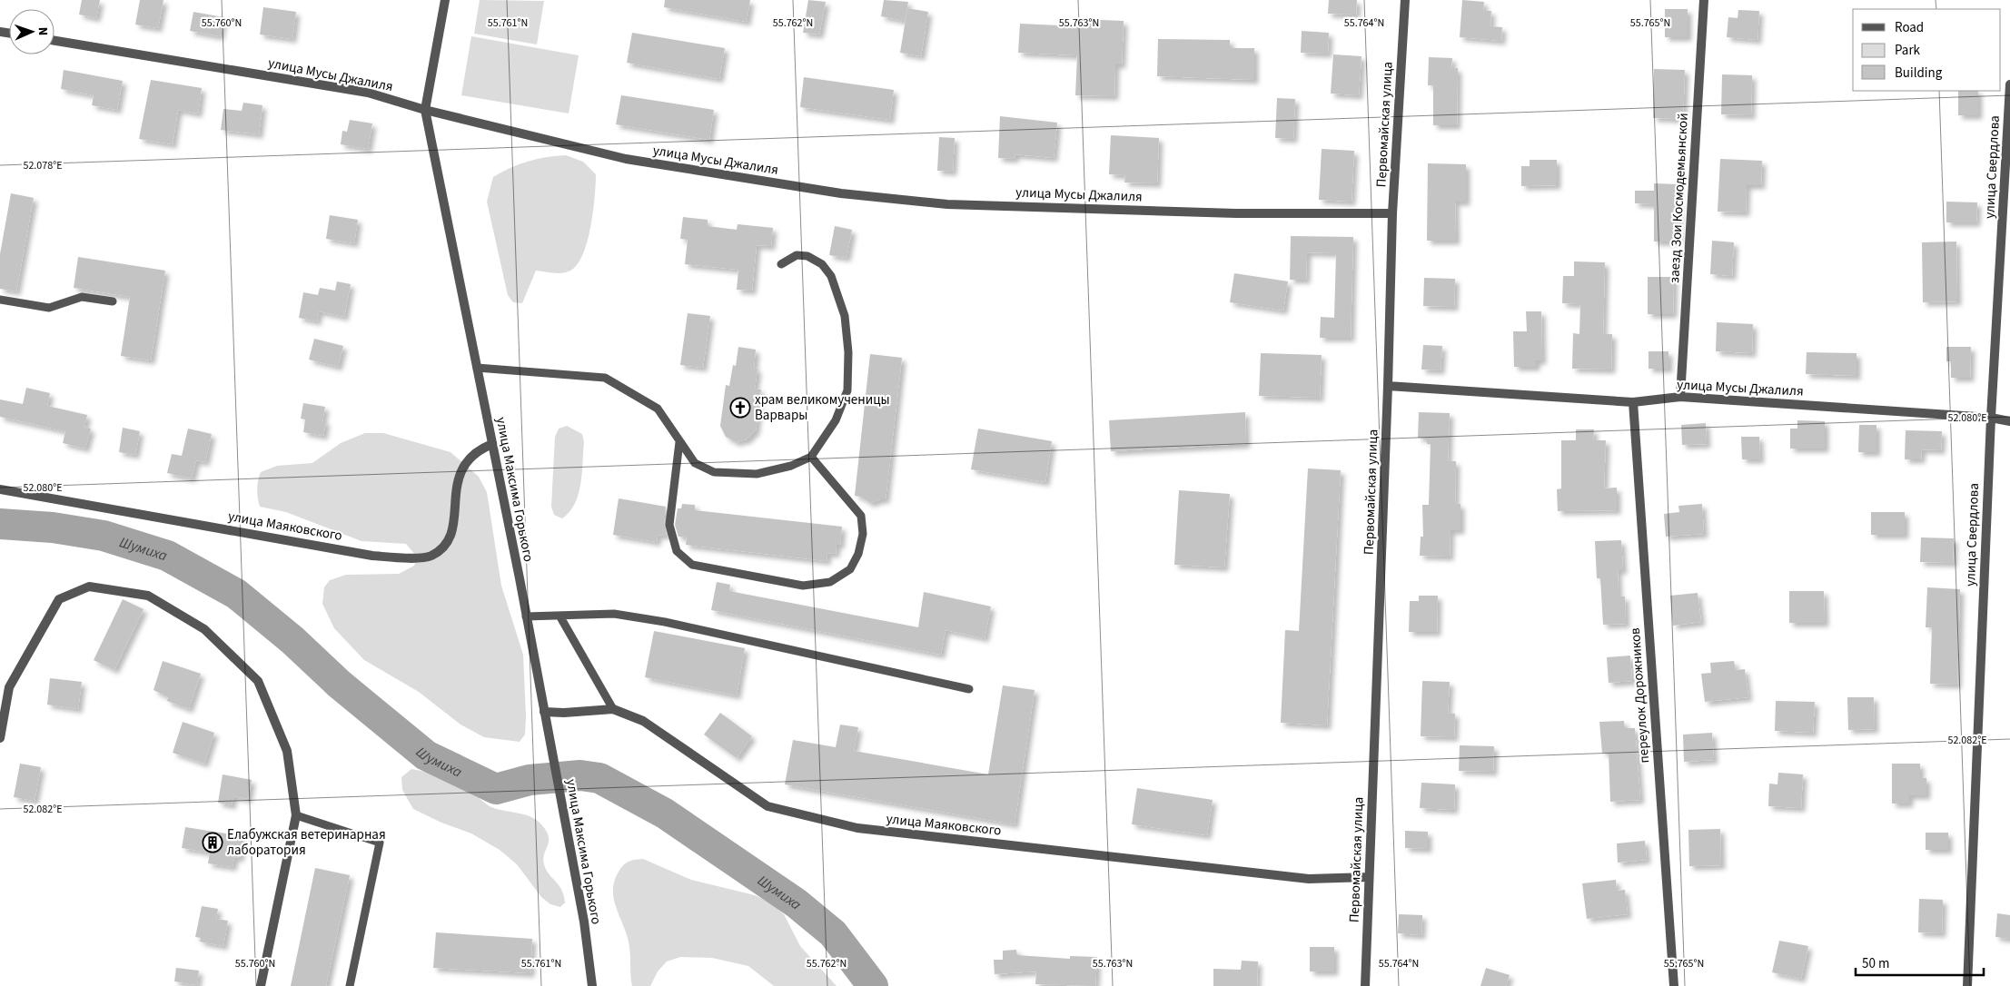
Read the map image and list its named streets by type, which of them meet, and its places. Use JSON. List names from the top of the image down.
{
  "streets": {
    "street": [
      "улица Мусы Джалиля",
      "Первомайская улица",
      "улица Свердлова",
      "заезд Зои Космодемьянской",
      "улица Максима Горького",
      "улица Маяковского",
      "переулок Дорожников"
    ]
  },
  "crossings": [
    ["улица Мусы Джалиля", "Первомайская улица"],
    ["улица Мусы Джалиля", "улица Свердлова"],
    ["улица Мусы Джалиля", "заезд Зои Космодемьянской"],
    ["улица Мусы Джалиля", "улица Максима Горького"],
    ["улица Мусы Джалиля", "переулок Дорожников"],
    ["Первомайская улица", "улица Маяковского"],
    ["улица Максима Горького", "улица Маяковского"]
  ],
  "water": ["Шумиха"],
  "places": {
    "church": ["храм великомученицы Варвары"],
    "building": ["Елабужская ветеринарная лаборатория"]
  },
  "legend": ["Road", "Park", "Building"],
  "scale_bar": "50 m",
  "north": "right",
  "coordinates": [
    "55.760°N",
    "55.761°N",
    "55.762°N",
    "55.763°N",
    "55.764°N",
    "55.765°N",
    "52.078°E",
    "52.080°E",
    "52.082°E"
  ]
}
